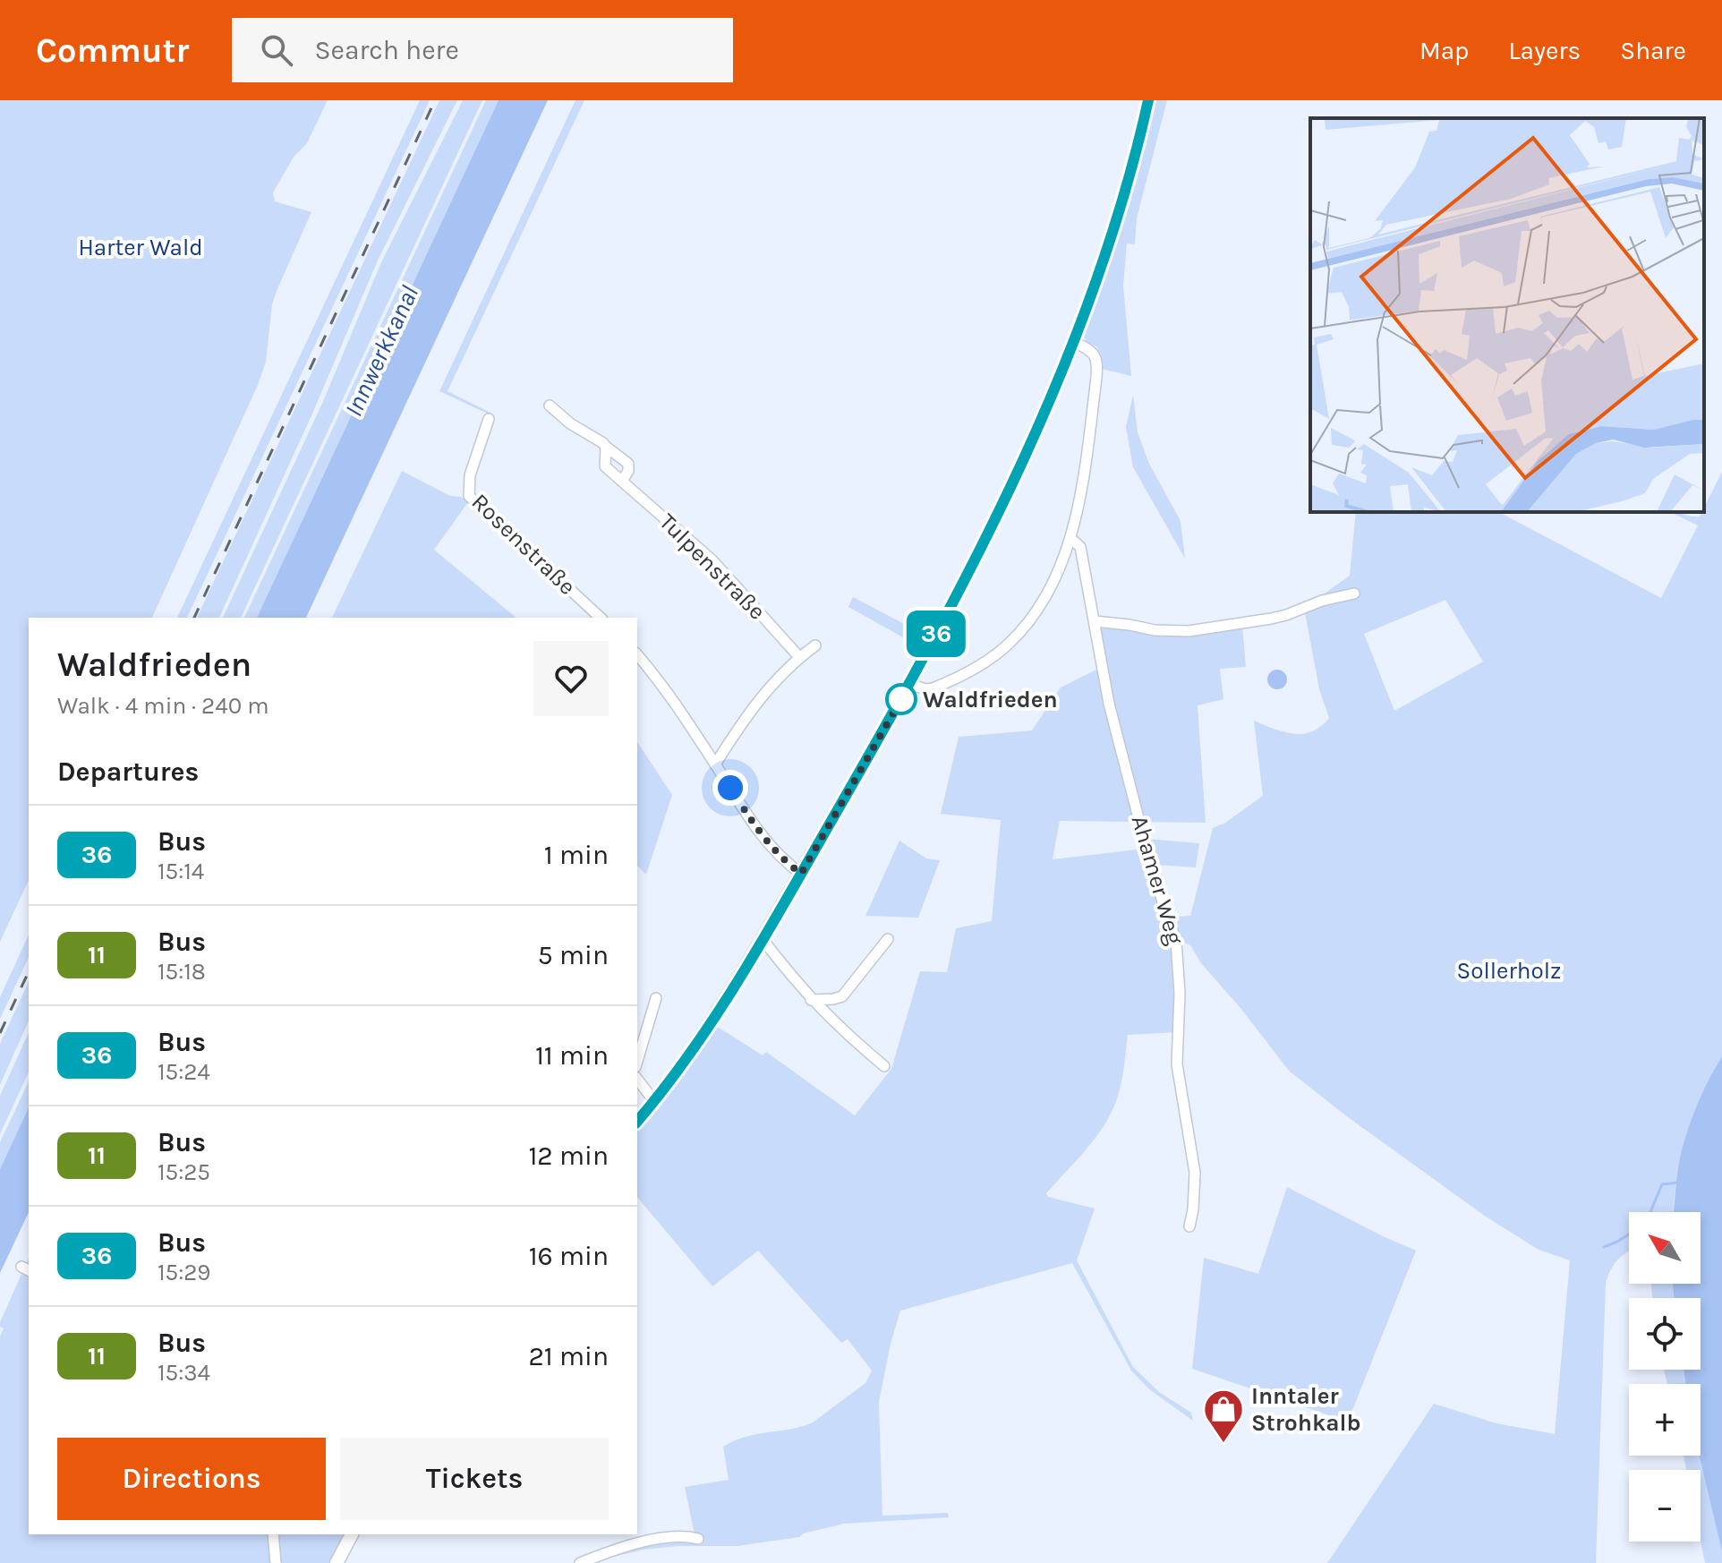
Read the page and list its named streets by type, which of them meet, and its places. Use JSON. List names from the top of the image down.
{
  "streets": {
    "street": ["Rosenstraße", "Tulpenstraße", "Ahamer Weg"]
  },
  "water": ["Innwerkkanal"],
  "parks": ["Harter Wald", "Sollerholz"],
  "places": {
    "other": ["Waldfrieden"],
    "shop": ["Inntaler Strohkalb"]
  },
  "lines": ["bus line 36"],
  "north": "top left",
  "page": {
    "header": "Commutr",
    "search": "Search here",
    "nav": ["Map", "Layers", "Share"],
    "on_map": "36",
    "heading": [
      ["Waldfrieden", "Walk · 4 min · 240 m"],
      "Departures"
    ],
    "list": [
      {
        "mark": "36",
        "name": "Bus",
        "note": "15:14",
        "value": "1 min"
      },
      {
        "mark": "11",
        "name": "Bus",
        "note": "15:18",
        "value": "5 min"
      },
      {
        "mark": "36",
        "name": "Bus",
        "note": "15:24",
        "value": "11 min"
      },
      {
        "mark": "11",
        "name": "Bus",
        "note": "15:25",
        "value": "12 min"
      },
      {
        "mark": "36",
        "name": "Bus",
        "note": "15:29",
        "value": "16 min"
      },
      {
        "mark": "11",
        "name": "Bus",
        "note": "15:34",
        "value": "21 min"
      }
    ],
    "map_buttons": ["+", "−"],
    "buttons": ["Directions", "Tickets"]
  }
}
